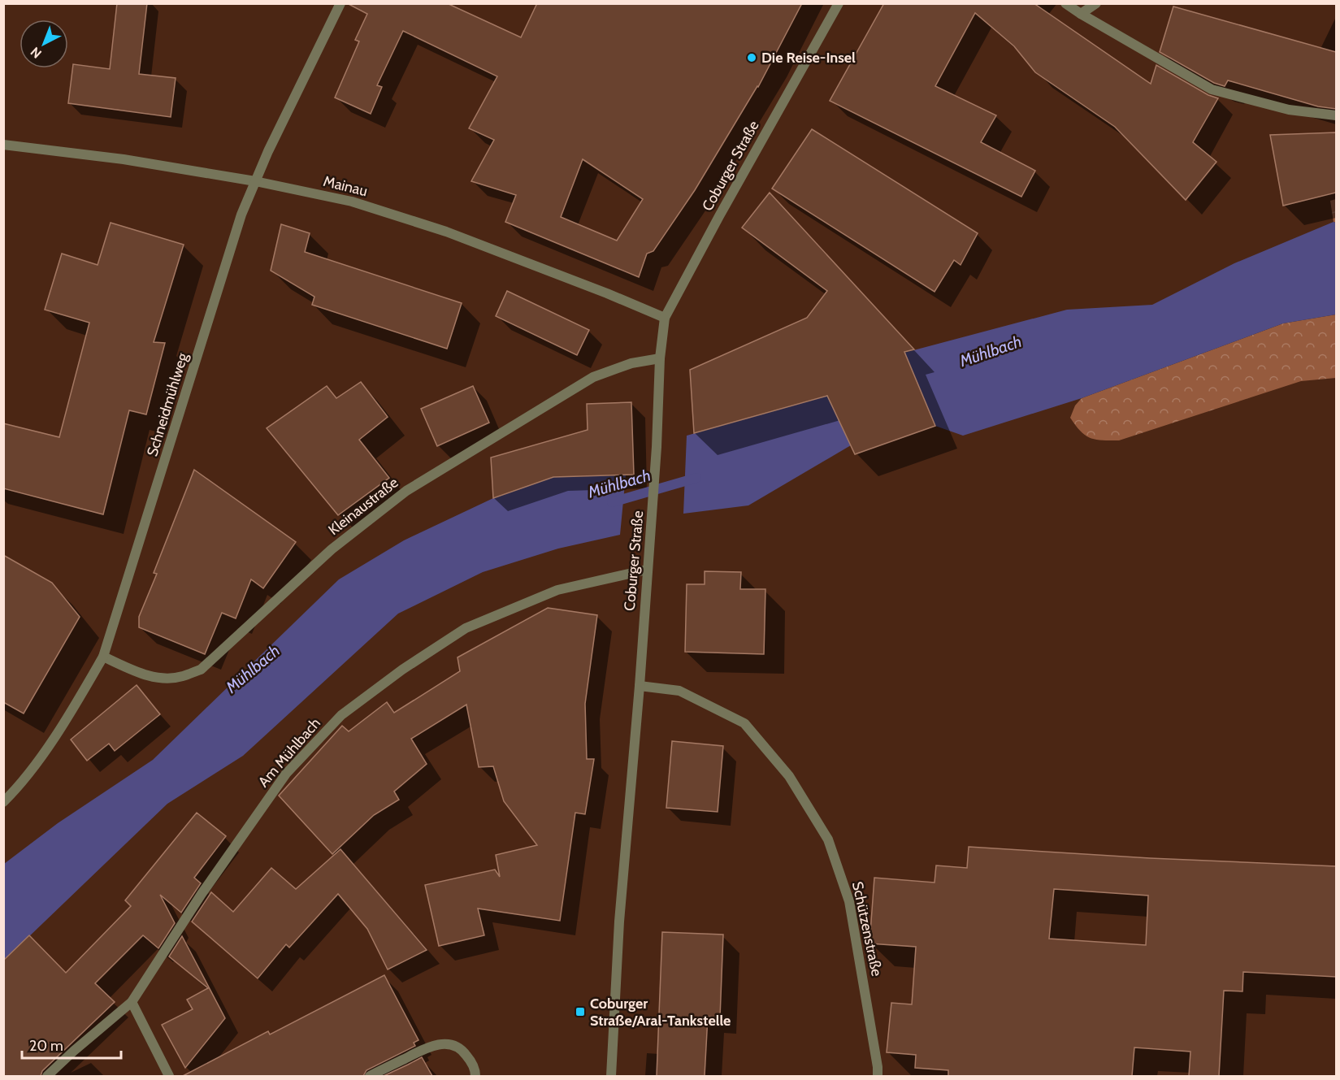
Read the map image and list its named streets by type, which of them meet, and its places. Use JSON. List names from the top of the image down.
{
  "streets": {
    "street": [
      "Coburger Straße",
      "Mainau",
      "Schneidmühlweg",
      "Kleinaustraße",
      "Am Mühlbach",
      "Schützenstraße"
    ]
  },
  "crossings": [
    ["Coburger Straße", "Mainau"],
    ["Coburger Straße", "Kleinaustraße"],
    ["Coburger Straße", "Am Mühlbach"],
    ["Coburger Straße", "Schützenstraße"],
    ["Mainau", "Schneidmühlweg"],
    ["Schneidmühlweg", "Kleinaustraße"]
  ],
  "water": ["Mühlbach"],
  "places": {
    "other": ["Die Reise-Insel"],
    "transit": ["Coburger Straße/Aral-Tankstelle"]
  },
  "scale_bar": "20 m",
  "north": "bottom left"
}
